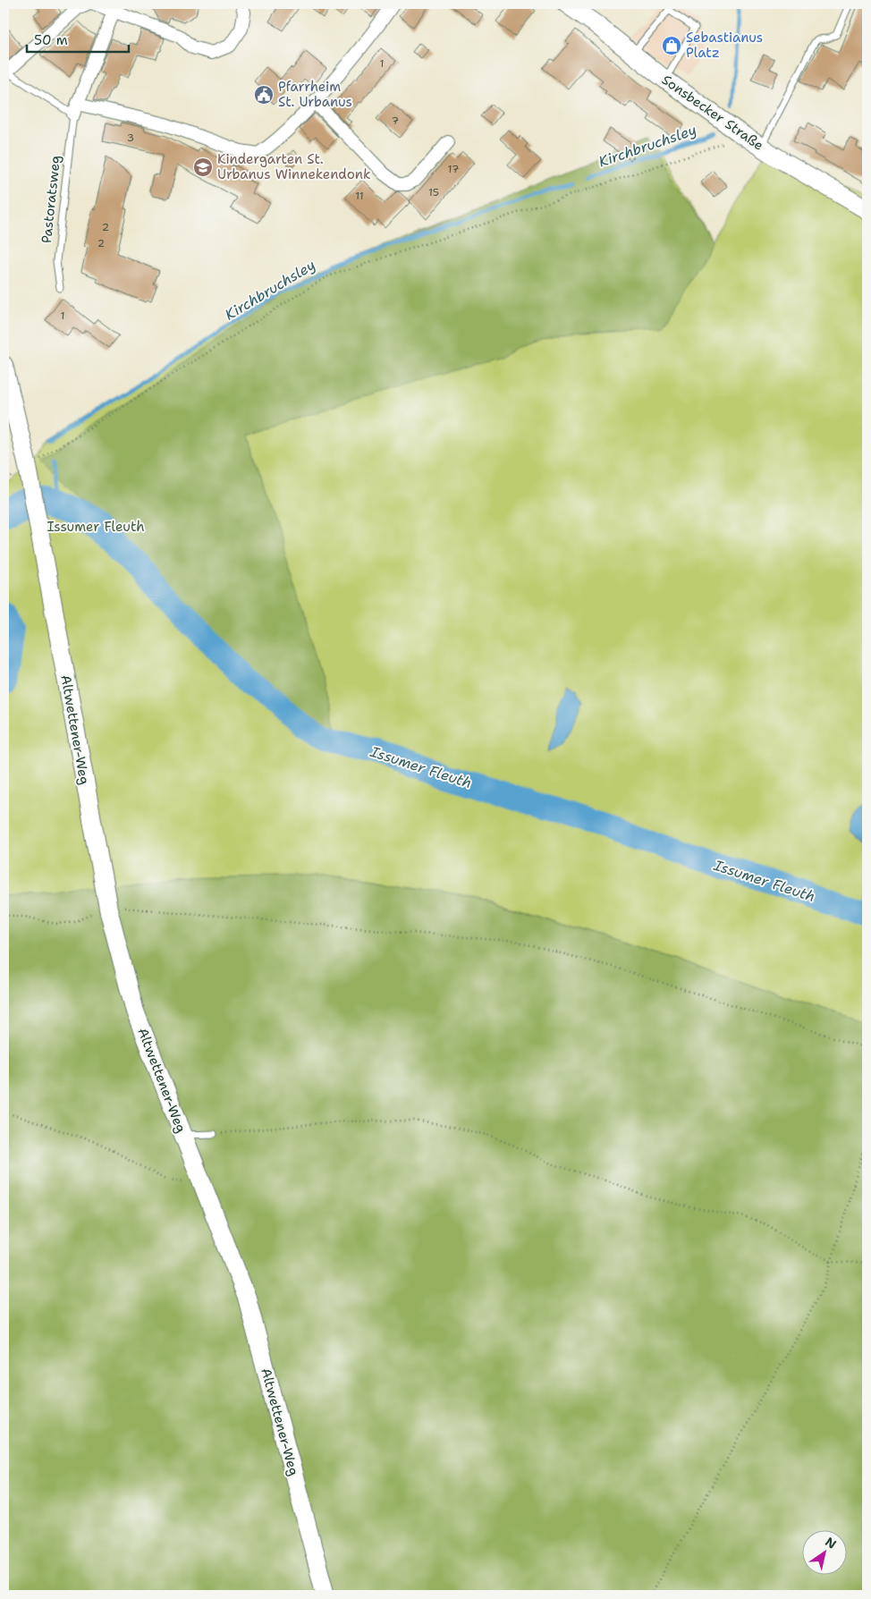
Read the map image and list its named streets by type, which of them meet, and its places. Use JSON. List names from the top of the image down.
{
  "streets": {
    "street": ["Sonsbecker Straße", "Altwettener-Weg"],
    "lane": ["Pastoratsweg"]
  },
  "water": ["Kirchbruchsley", "Issumer Fleuth"],
  "parks": ["Issumer Fleuth"],
  "places": {
    "shop": ["Sebastianus Platz"],
    "public building": ["Pfarrheim St. Urbanus"],
    "school or university": ["Kindergarten St. Urbanus Winnekendonk"]
  },
  "house_numbers": [
    "1",
    "7",
    "3",
    "17",
    "15",
    "11",
    "2",
    "2",
    "1"
  ],
  "scale_bar": "50 m",
  "north": "top right"
}
